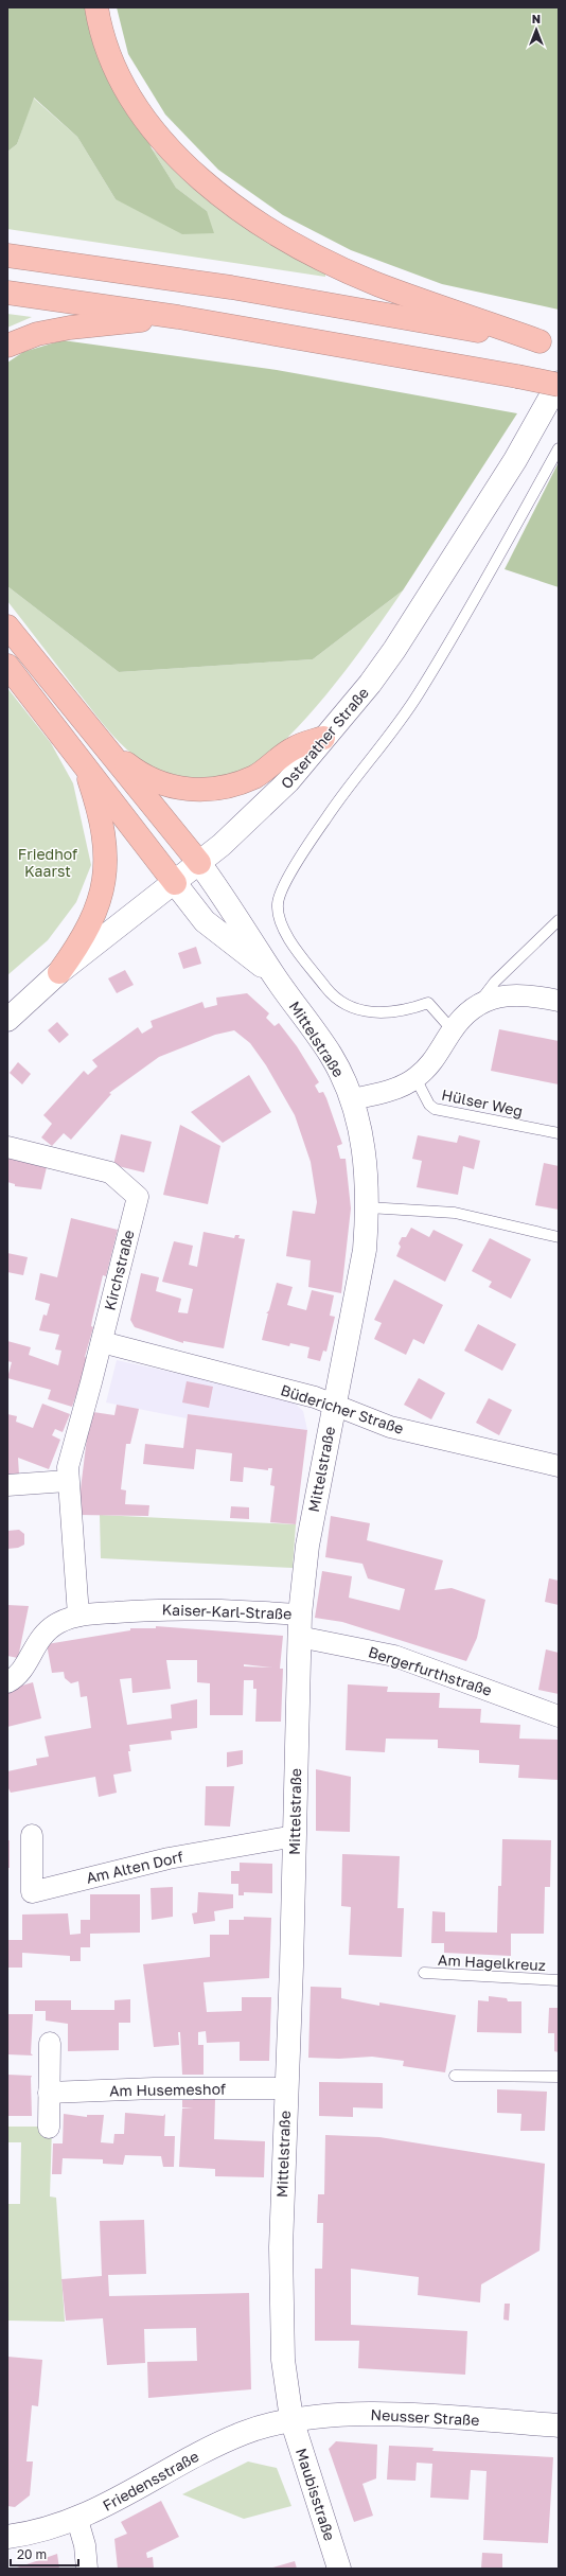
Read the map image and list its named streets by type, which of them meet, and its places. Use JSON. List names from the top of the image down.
{
  "streets": {
    "street": [
      "Osterather Straße",
      "Mittelstraße",
      "Kirchstraße",
      "Büdericher Straße",
      "Kaiser-Karl-Straße",
      "Bergerfurthstraße",
      "Am Alten Dorf",
      "Am Husemeshof",
      "Neusser Straße",
      "Friedensstraße",
      "Maubisstraße"
    ],
    "lane": ["Hülser Weg", "Am Hagelkreuz"]
  },
  "crossings": [
    ["Osterather Straße", "Mittelstraße"],
    ["Mittelstraße", "Büdericher Straße"],
    ["Mittelstraße", "Kaiser-Karl-Straße"],
    ["Mittelstraße", "Bergerfurthstraße"],
    ["Mittelstraße", "Am Alten Dorf"],
    ["Mittelstraße", "Am Husemeshof"],
    ["Mittelstraße", "Neusser Straße"],
    ["Mittelstraße", "Friedensstraße"],
    ["Mittelstraße", "Maubisstraße"],
    ["Kirchstraße", "Büdericher Straße"],
    ["Kirchstraße", "Kaiser-Karl-Straße"],
    ["Kaiser-Karl-Straße", "Bergerfurthstraße"],
    ["Neusser Straße", "Friedensstraße"],
    ["Neusser Straße", "Maubisstraße"],
    ["Friedensstraße", "Maubisstraße"]
  ],
  "parks": ["Friedhof Kaarst"],
  "scale_bar": "20 m",
  "north": "top"
}
